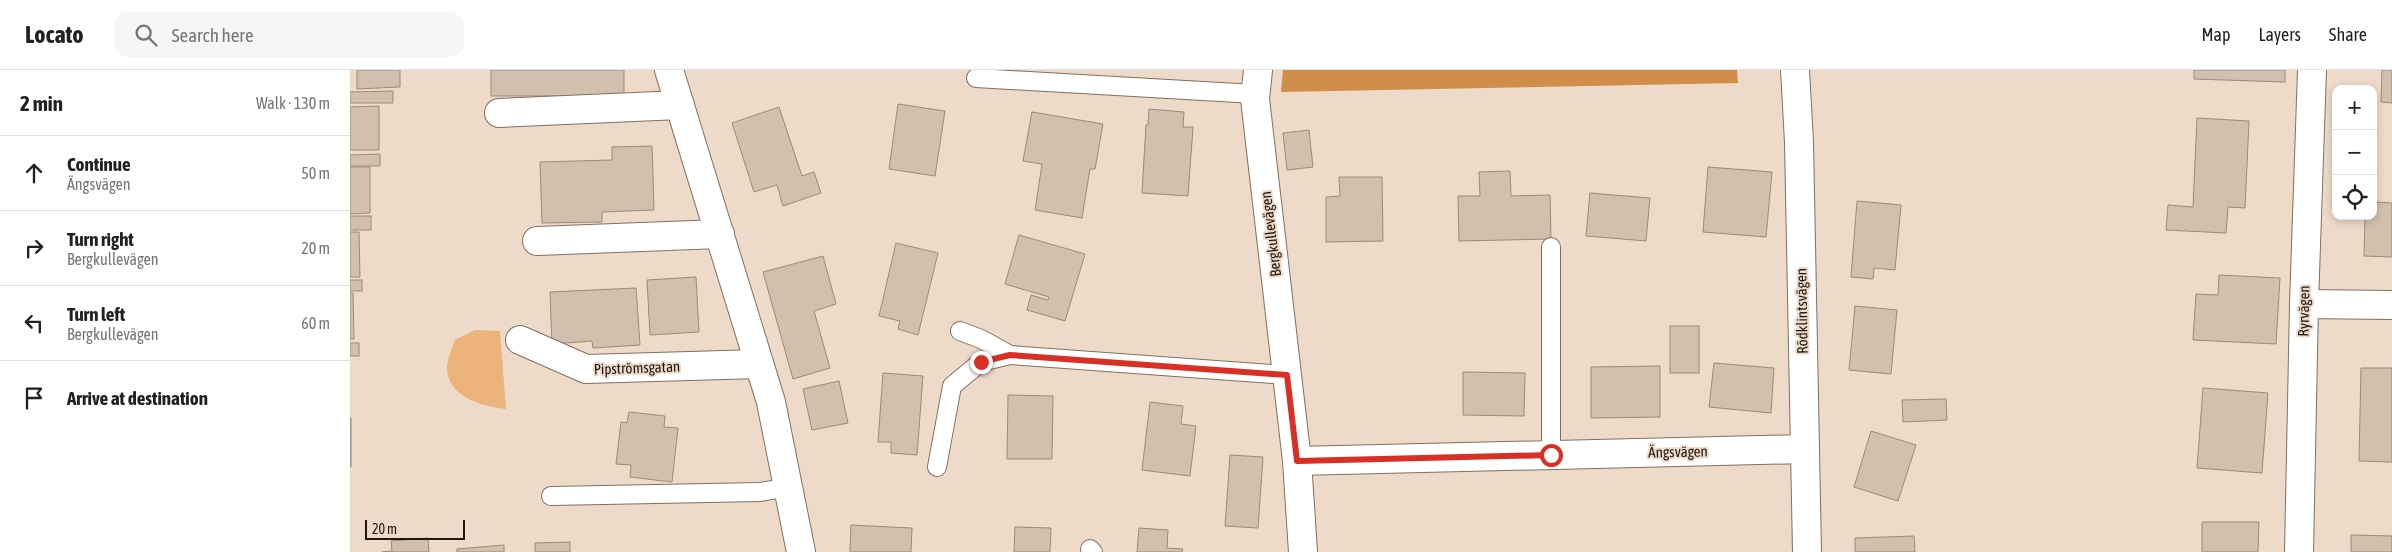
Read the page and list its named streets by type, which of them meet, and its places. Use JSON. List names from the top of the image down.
{
  "streets": {
    "street": [
      "Bergkullevägen",
      "Rödklintsvägen",
      "Ryrvägen",
      "Pipströmsgatan",
      "Ängsvägen"
    ]
  },
  "crossings": [
    ["Bergkullevägen", "Ängsvägen"],
    ["Rödklintsvägen", "Ängsvägen"]
  ],
  "scale_bar": "20 m",
  "page": {
    "header": "Locato",
    "search": "Search here",
    "nav": ["Map", "Layers", "Share"],
    "heading": ["2 min", "Walk · 130 m"],
    "map_buttons": ["+", "−"],
    "list": [
      ["Continue", "Ängsvägen", "50 m"],
      ["Turn right", "Bergkullevägen", "20 m"],
      ["Turn left", "Bergkullevägen", "60 m"],
      "Arrive at destination"
    ],
    "scale": "20 m"
  }
}
